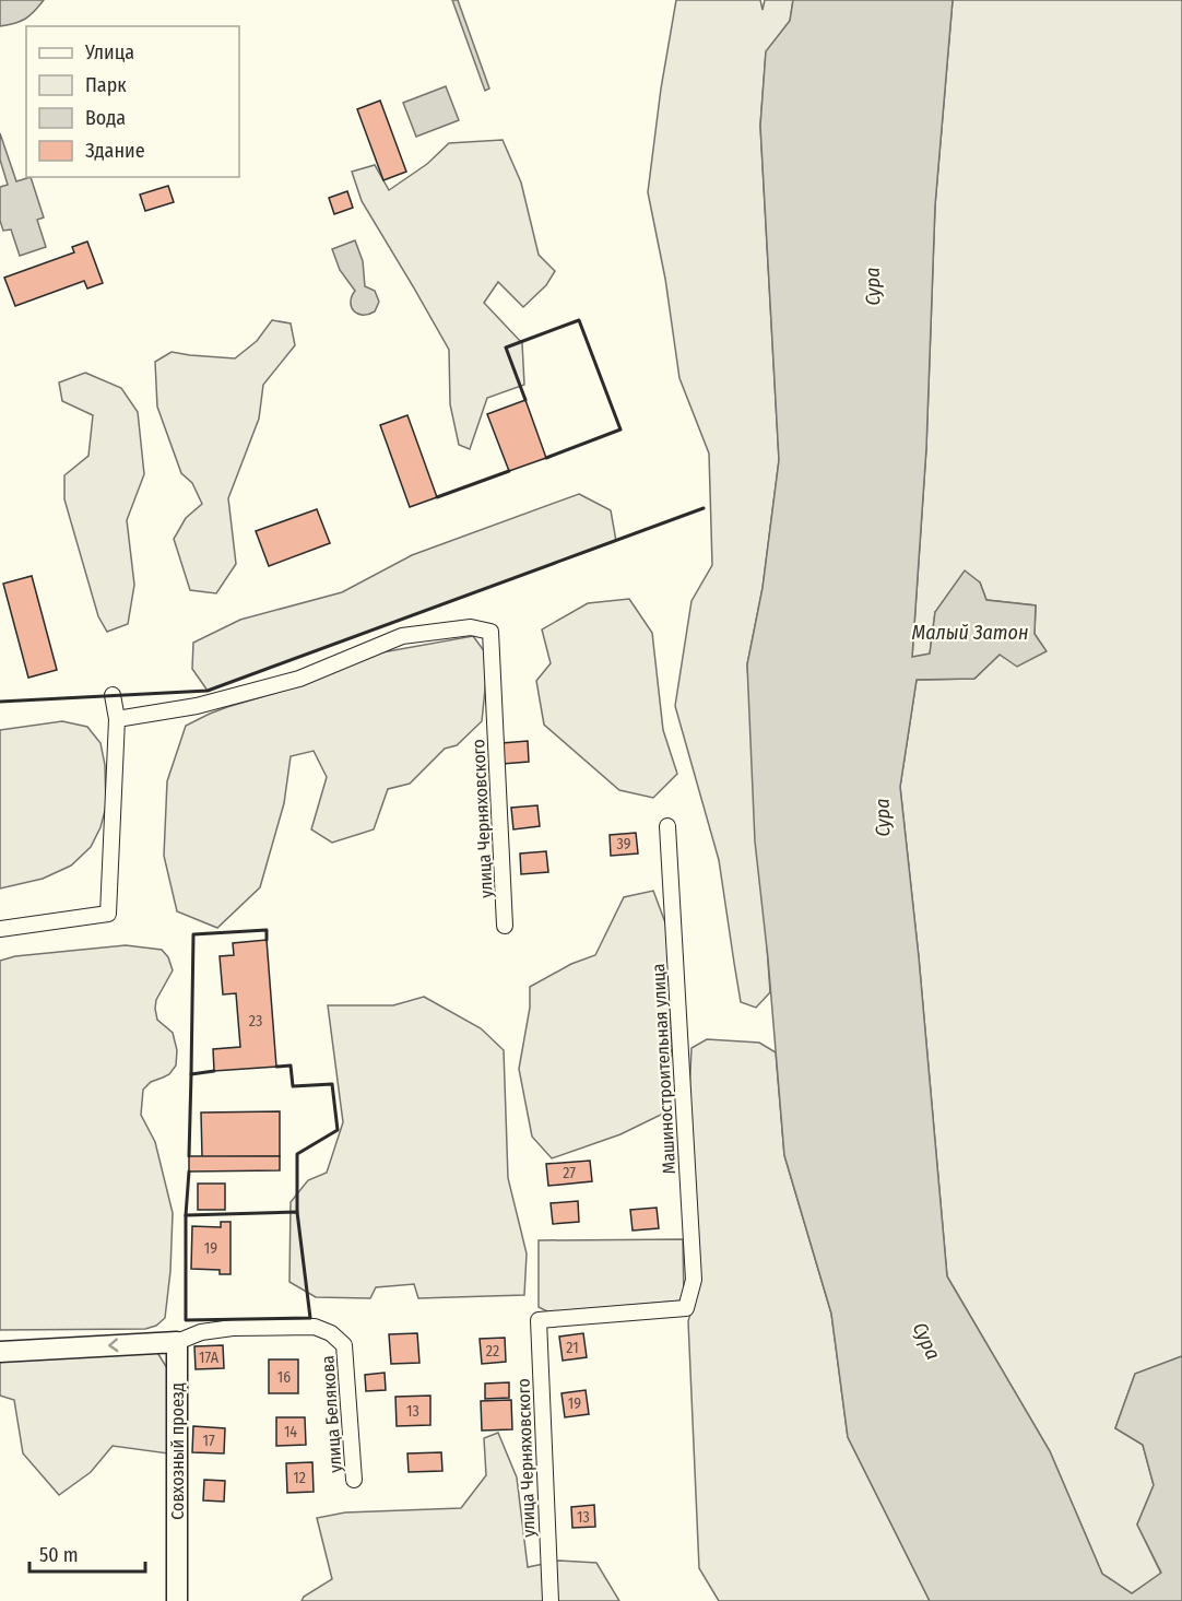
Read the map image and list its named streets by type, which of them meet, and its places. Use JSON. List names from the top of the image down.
{
  "streets": {
    "main road": ["Совхозный проезд"],
    "street": ["улица Черняховского", "Машиностроительная улица", "улица Белякова"]
  },
  "crossings": [
    ["улица Черняховского", "Машиностроительная улица"],
    ["улица Белякова", "Совхозный проезд"]
  ],
  "water": ["Сура", "Малый Затон"],
  "house_numbers": [
    "39",
    "23",
    "27",
    "19",
    "21",
    "22",
    "17А",
    "16",
    "19",
    "13",
    "14",
    "17",
    "12",
    "13"
  ],
  "legend": [
    "Улица",
    "Парк",
    "Вода",
    "Здание"
  ],
  "scale_bar": "50 m"
}
